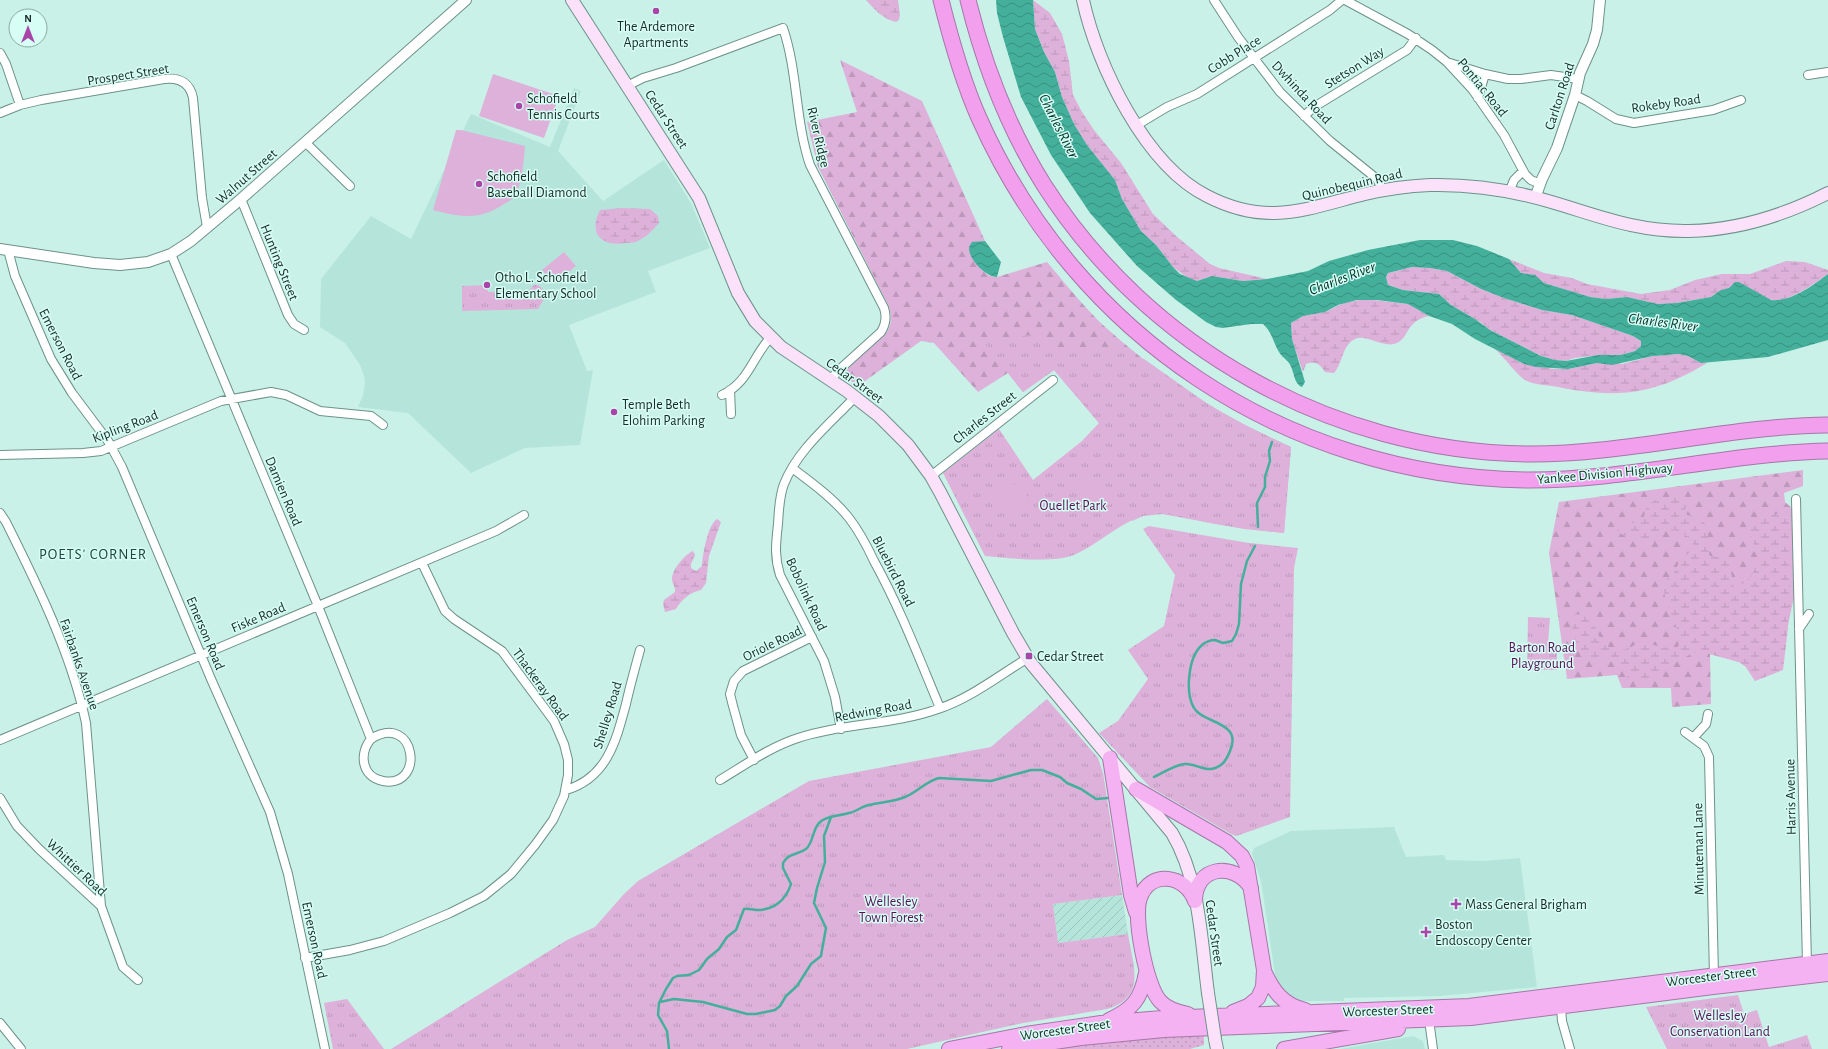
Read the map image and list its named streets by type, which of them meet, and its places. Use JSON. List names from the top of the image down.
{
  "streets": {
    "highway": ["Yankee Division Highway", "Worcester Street"],
    "main road": ["Cedar Street", "Quinobequin Road"],
    "street": [
      "Cobb Place",
      "Stetson Way",
      "Prospect Street",
      "Pontiac Road",
      "Dwhinda Road",
      "Carlton Road",
      "Rokeby Road",
      "River Ridge",
      "Walnut Street",
      "Hunting Street",
      "Emerson Road",
      "Charles Street",
      "Kipling Road",
      "Damien Road",
      "Bluebird Road",
      "Bobolink Road",
      "Fiske Road",
      "Oriole Road",
      "Fairbanks Avenue",
      "Thackeray Road",
      "Redwing Road",
      "Shelley Road",
      "Harris Avenue",
      "Minuteman Lane",
      "Whittier Road"
    ]
  },
  "crossings": [
    ["Cobb Place", "Pontiac Road"],
    ["Cobb Place", "Dwhinda Road"],
    ["Cobb Place", "Quinobequin Road"],
    ["Stetson Way", "Pontiac Road"],
    ["Stetson Way", "Dwhinda Road"],
    ["Prospect Street", "Walnut Street"],
    ["Pontiac Road", "Carlton Road"],
    ["Dwhinda Road", "Quinobequin Road"],
    ["Carlton Road", "Rokeby Road"],
    ["Carlton Road", "Quinobequin Road"],
    ["Cedar Street", "River Ridge"],
    ["Cedar Street", "Charles Street"],
    ["Cedar Street", "Bobolink Road"],
    ["Cedar Street", "Redwing Road"],
    ["Walnut Street", "Hunting Street"],
    ["Walnut Street", "Emerson Road"],
    ["Walnut Street", "Damien Road"],
    ["Emerson Road", "Kipling Road"],
    ["Emerson Road", "Fiske Road"],
    ["Emerson Road", "Thackeray Road"],
    ["Kipling Road", "Damien Road"],
    ["Damien Road", "Fiske Road"],
    ["Bluebird Road", "Bobolink Road"],
    ["Bluebird Road", "Redwing Road"],
    ["Bobolink Road", "Oriole Road"],
    ["Bobolink Road", "Redwing Road"],
    ["Fiske Road", "Fairbanks Avenue"],
    ["Fiske Road", "Thackeray Road"],
    ["Oriole Road", "Redwing Road"],
    ["Fairbanks Avenue", "Whittier Road"],
    ["Thackeray Road", "Shelley Road"],
    ["Harris Avenue", "Worcester Street"],
    ["Minuteman Lane", "Worcester Street"]
  ],
  "districts": ["POETS' CORNER"],
  "water": ["Charles River"],
  "parks": [
    "Ouellet Park",
    "Barton Road Playground",
    "Wellesley Town Forest",
    "Wellesley Conservation Land"
  ],
  "places": {
    "other": [
      "The Ardemore Apartments",
      "Schofield Tennis Courts",
      "Schofield Baseball Diamond",
      "Otho L. Schofield Elementary School",
      "Temple Beth Elohim Parking"
    ],
    "transit": ["Cedar Street"],
    "health": ["Mass General Brigham", "Boston Endoscopy Center"]
  },
  "north": "top"
}
